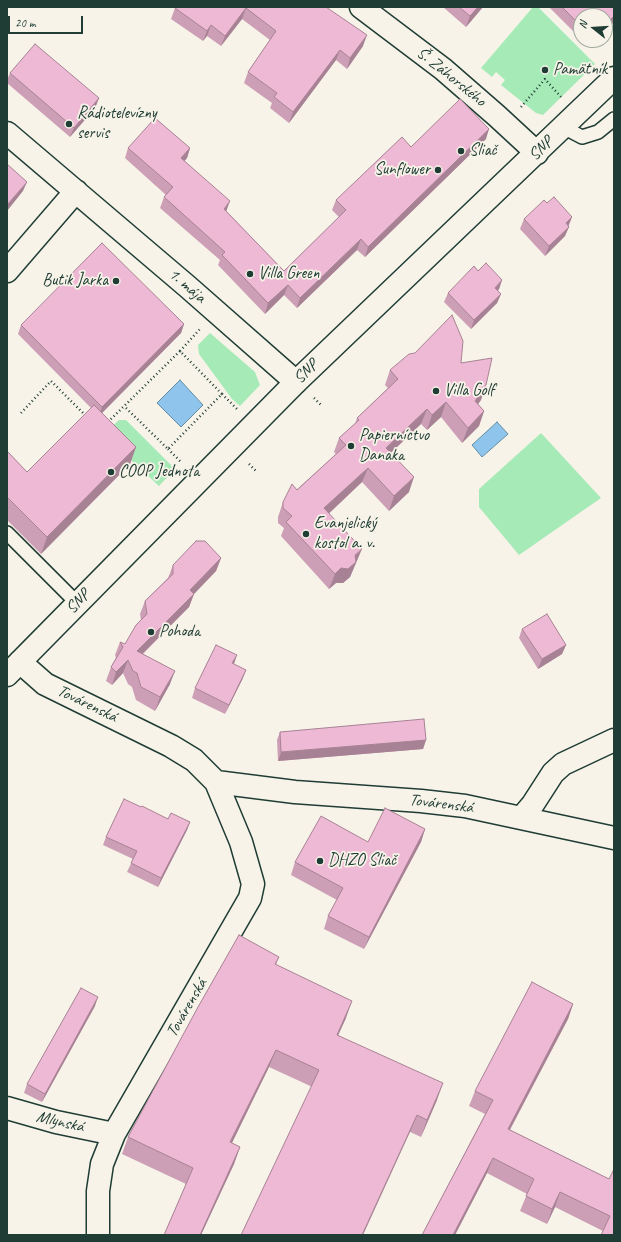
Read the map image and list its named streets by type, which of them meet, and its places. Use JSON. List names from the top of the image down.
{
  "streets": {
    "street": [
      "Š. Záhorského",
      "SNP",
      "1. mája",
      "Továrenská",
      "Mlynská"
    ]
  },
  "crossings": [
    ["Š. Záhorského", "SNP"],
    ["SNP", "1. mája"],
    ["SNP", "Továrenská"],
    ["Továrenská", "Mlynská"]
  ],
  "places": [
    "Pamätník",
    "Rádiotelevízny servis",
    "Sliač",
    "Sunflower",
    "Villa Green",
    "Butik Jarka",
    "Villa Golf",
    "Papierníctvo Danaka",
    "COOP Jednota",
    "Evanjelický kostol a. v.",
    "Pohoda",
    "DHZO Sliač"
  ],
  "scale_bar": "20 m",
  "north": "left"
}
